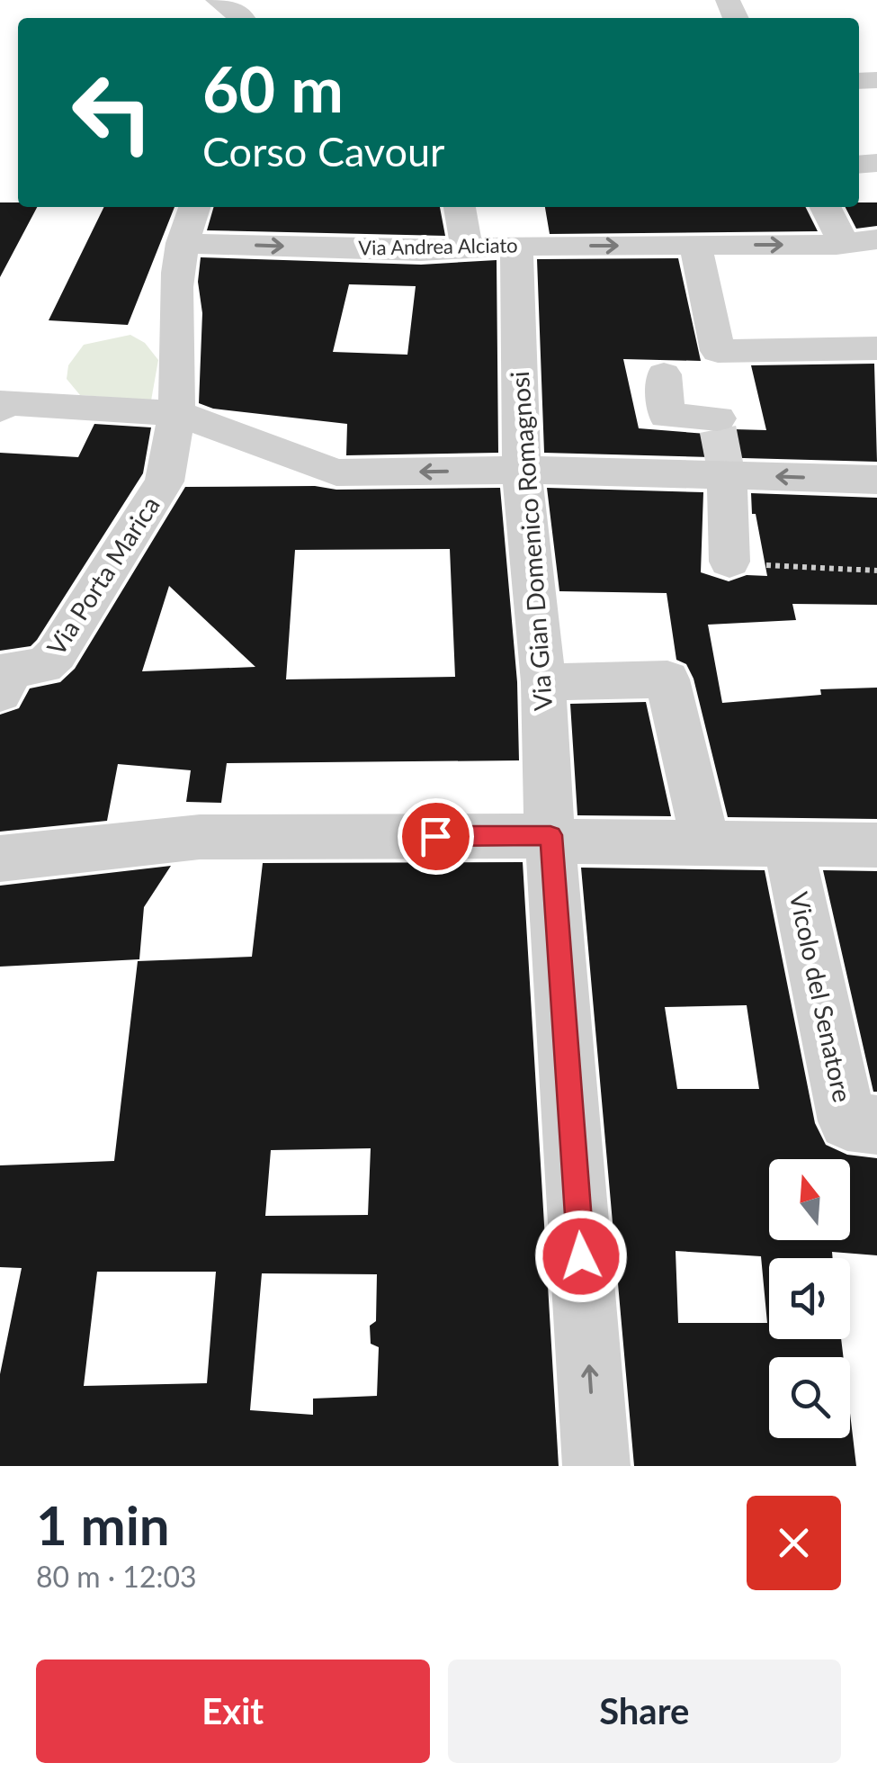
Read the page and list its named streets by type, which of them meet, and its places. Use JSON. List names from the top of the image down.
{
  "streets": {
    "street": [
      "Via Andrea Alciato",
      "Via Gian Domenico Romagnosi",
      "Via Porta Marica",
      "Vicolo del Senatore"
    ]
  },
  "crossings": [
    ["Via Andrea Alciato", "Via Gian Domenico Romagnosi"]
  ],
  "one_way": ["Via Gian Domenico Romagnosi"],
  "north": "top",
  "page": {
    "turn": ["60 m", "Corso Cavour"],
    "heading": ["1 min", "80 m · 12:03"],
    "buttons": ["Exit", "Share"]
  }
}
